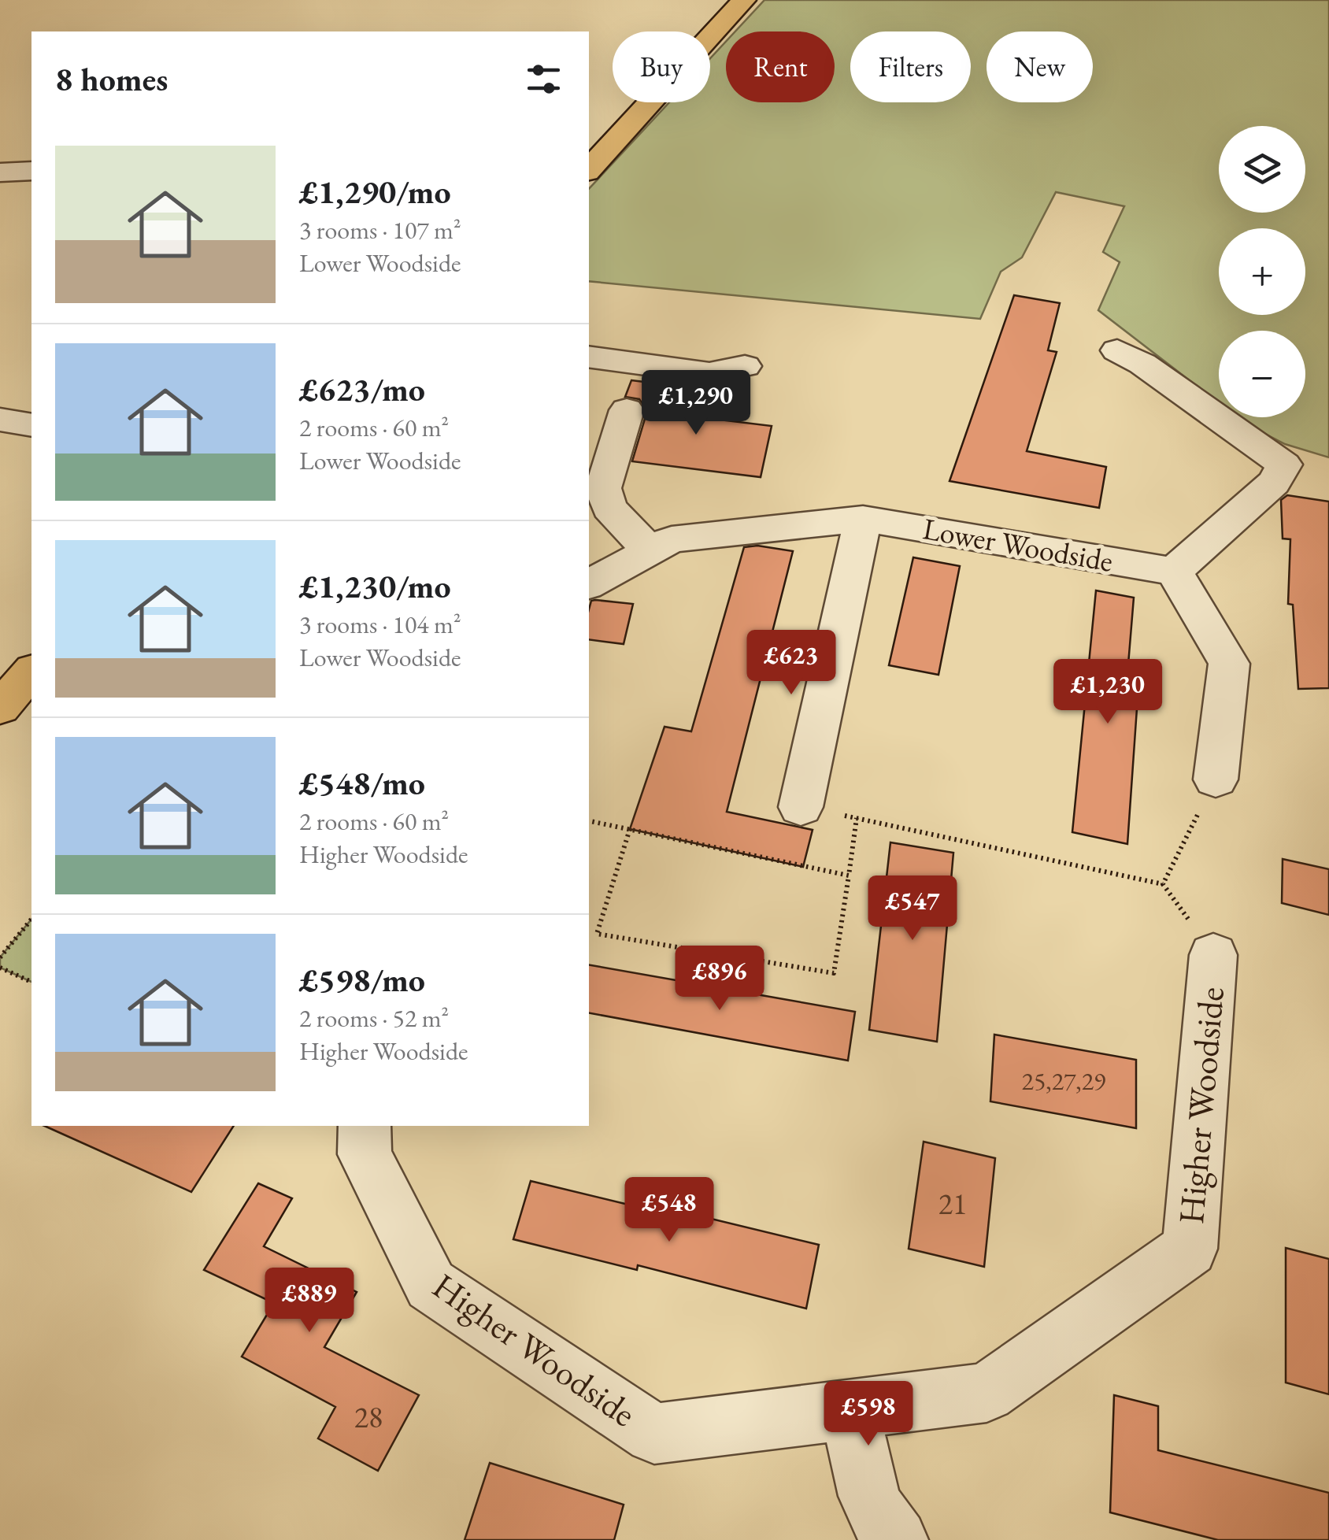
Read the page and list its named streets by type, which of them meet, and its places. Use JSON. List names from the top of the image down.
{
  "streets": {
    "street": ["Lower Woodside", "Higher Woodside"]
  },
  "house_numbers": ["25,27,29", "21", "28"],
  "page": {
    "chip": [
      "Buy",
      "Rent",
      "Filters",
      "New"
    ],
    "heading": "8 homes",
    "map_buttons": ["+", "−"],
    "list": [
      {
        "name": "£1,290/mo",
        "note": "3 rooms · 107 m² · Lower Woodside"
      },
      {
        "name": "£623/mo",
        "note": "2 rooms · 60 m² · Lower Woodside"
      },
      {
        "name": "£1,230/mo",
        "note": "3 rooms · 104 m² · Lower Woodside"
      },
      {
        "name": "£548/mo",
        "note": "2 rooms · 60 m² · Higher Woodside"
      },
      {
        "name": "£598/mo",
        "note": "2 rooms · 52 m² · Higher Woodside"
      }
    ],
    "price": [
      "£1,290",
      "£623",
      "£1,230",
      "£547",
      "£896",
      "£548",
      "£889",
      "£598"
    ]
  }
}
